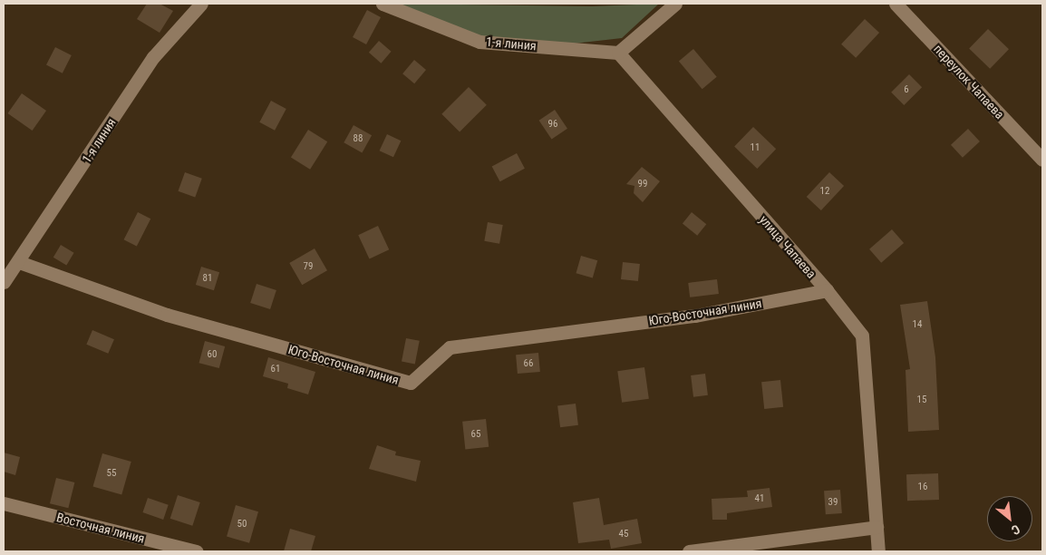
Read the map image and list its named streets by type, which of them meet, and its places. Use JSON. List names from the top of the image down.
{
  "streets": {
    "street": [
      "1-я линия",
      "переулок Чапаева",
      "улица Чапаева",
      "Юго-Восточная линия",
      "Восточная линия"
    ]
  },
  "crossings": [
    ["1-я линия", "улица Чапаева"],
    ["1-я линия", "Юго-Восточная линия"],
    ["улица Чапаева", "Юго-Восточная линия"]
  ],
  "house_numbers": [
    "6",
    "96",
    "88",
    "11",
    "99",
    "12",
    "79",
    "81",
    "14",
    "60",
    "66",
    "61",
    "15",
    "65",
    "55",
    "16",
    "41",
    "39",
    "50",
    "45"
  ],
  "north": "bottom right"
}
